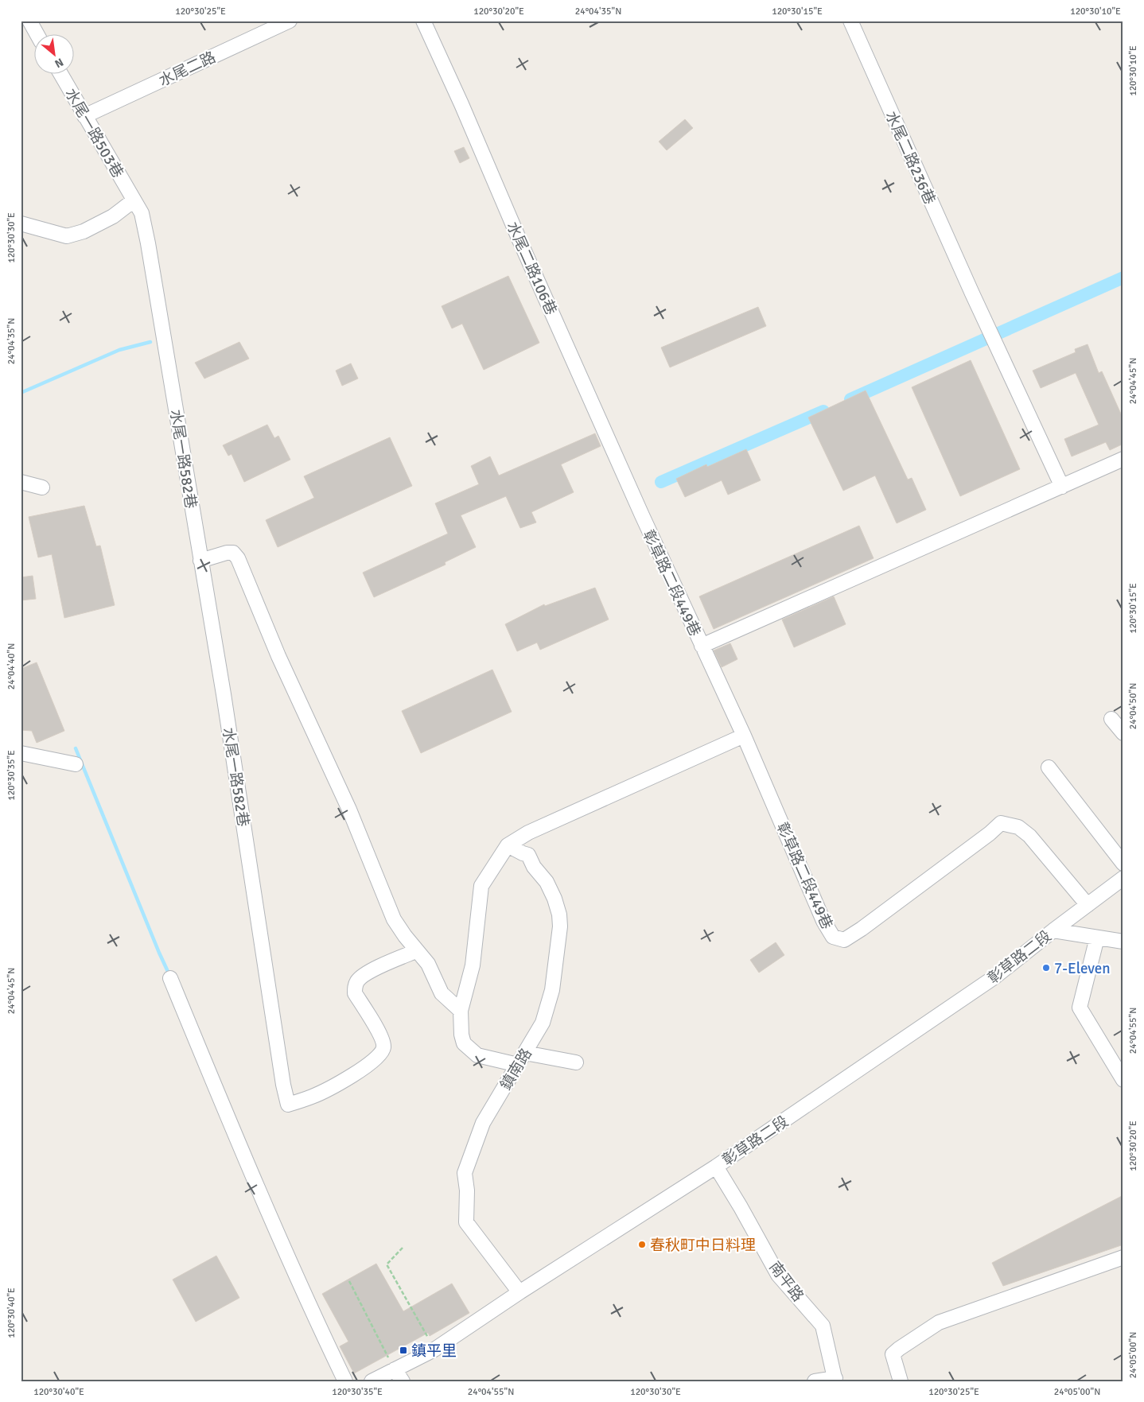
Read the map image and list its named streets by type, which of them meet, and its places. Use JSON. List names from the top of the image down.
{
  "streets": {
    "street": [
      "水尾二路",
      "水尾一路503巷",
      "水尾二路236巷",
      "水尾二路106巷",
      "水尾一路582巷",
      "彰草路二段449巷",
      "彰草路二段",
      "鎮南路",
      "南平路"
    ]
  },
  "crossings": [
    ["水尾二路", "水尾一路503巷"],
    ["水尾一路503巷", "水尾一路582巷"],
    ["水尾二路106巷", "彰草路二段449巷"],
    ["彰草路二段449巷", "彰草路二段"],
    ["彰草路二段", "鎮南路"],
    ["彰草路二段", "南平路"]
  ],
  "places": {
    "other": ["7-Eleven", "春秋町中日料理"],
    "transit": ["鎮平里"]
  },
  "north": "bottom right",
  "coordinates": [
    "120°30'25\"E",
    "120°30'20\"E",
    "24°04'35\"N",
    "120°30'15\"E",
    "120°30'10\"E",
    "120°30'30\"E",
    "24°04'45\"N",
    "24°04'40\"N",
    "24°04'50\"N",
    "120°30'35\"E",
    "24°04'55\"N",
    "120°30'40\"E",
    "24°05'00\"N"
  ]
}
